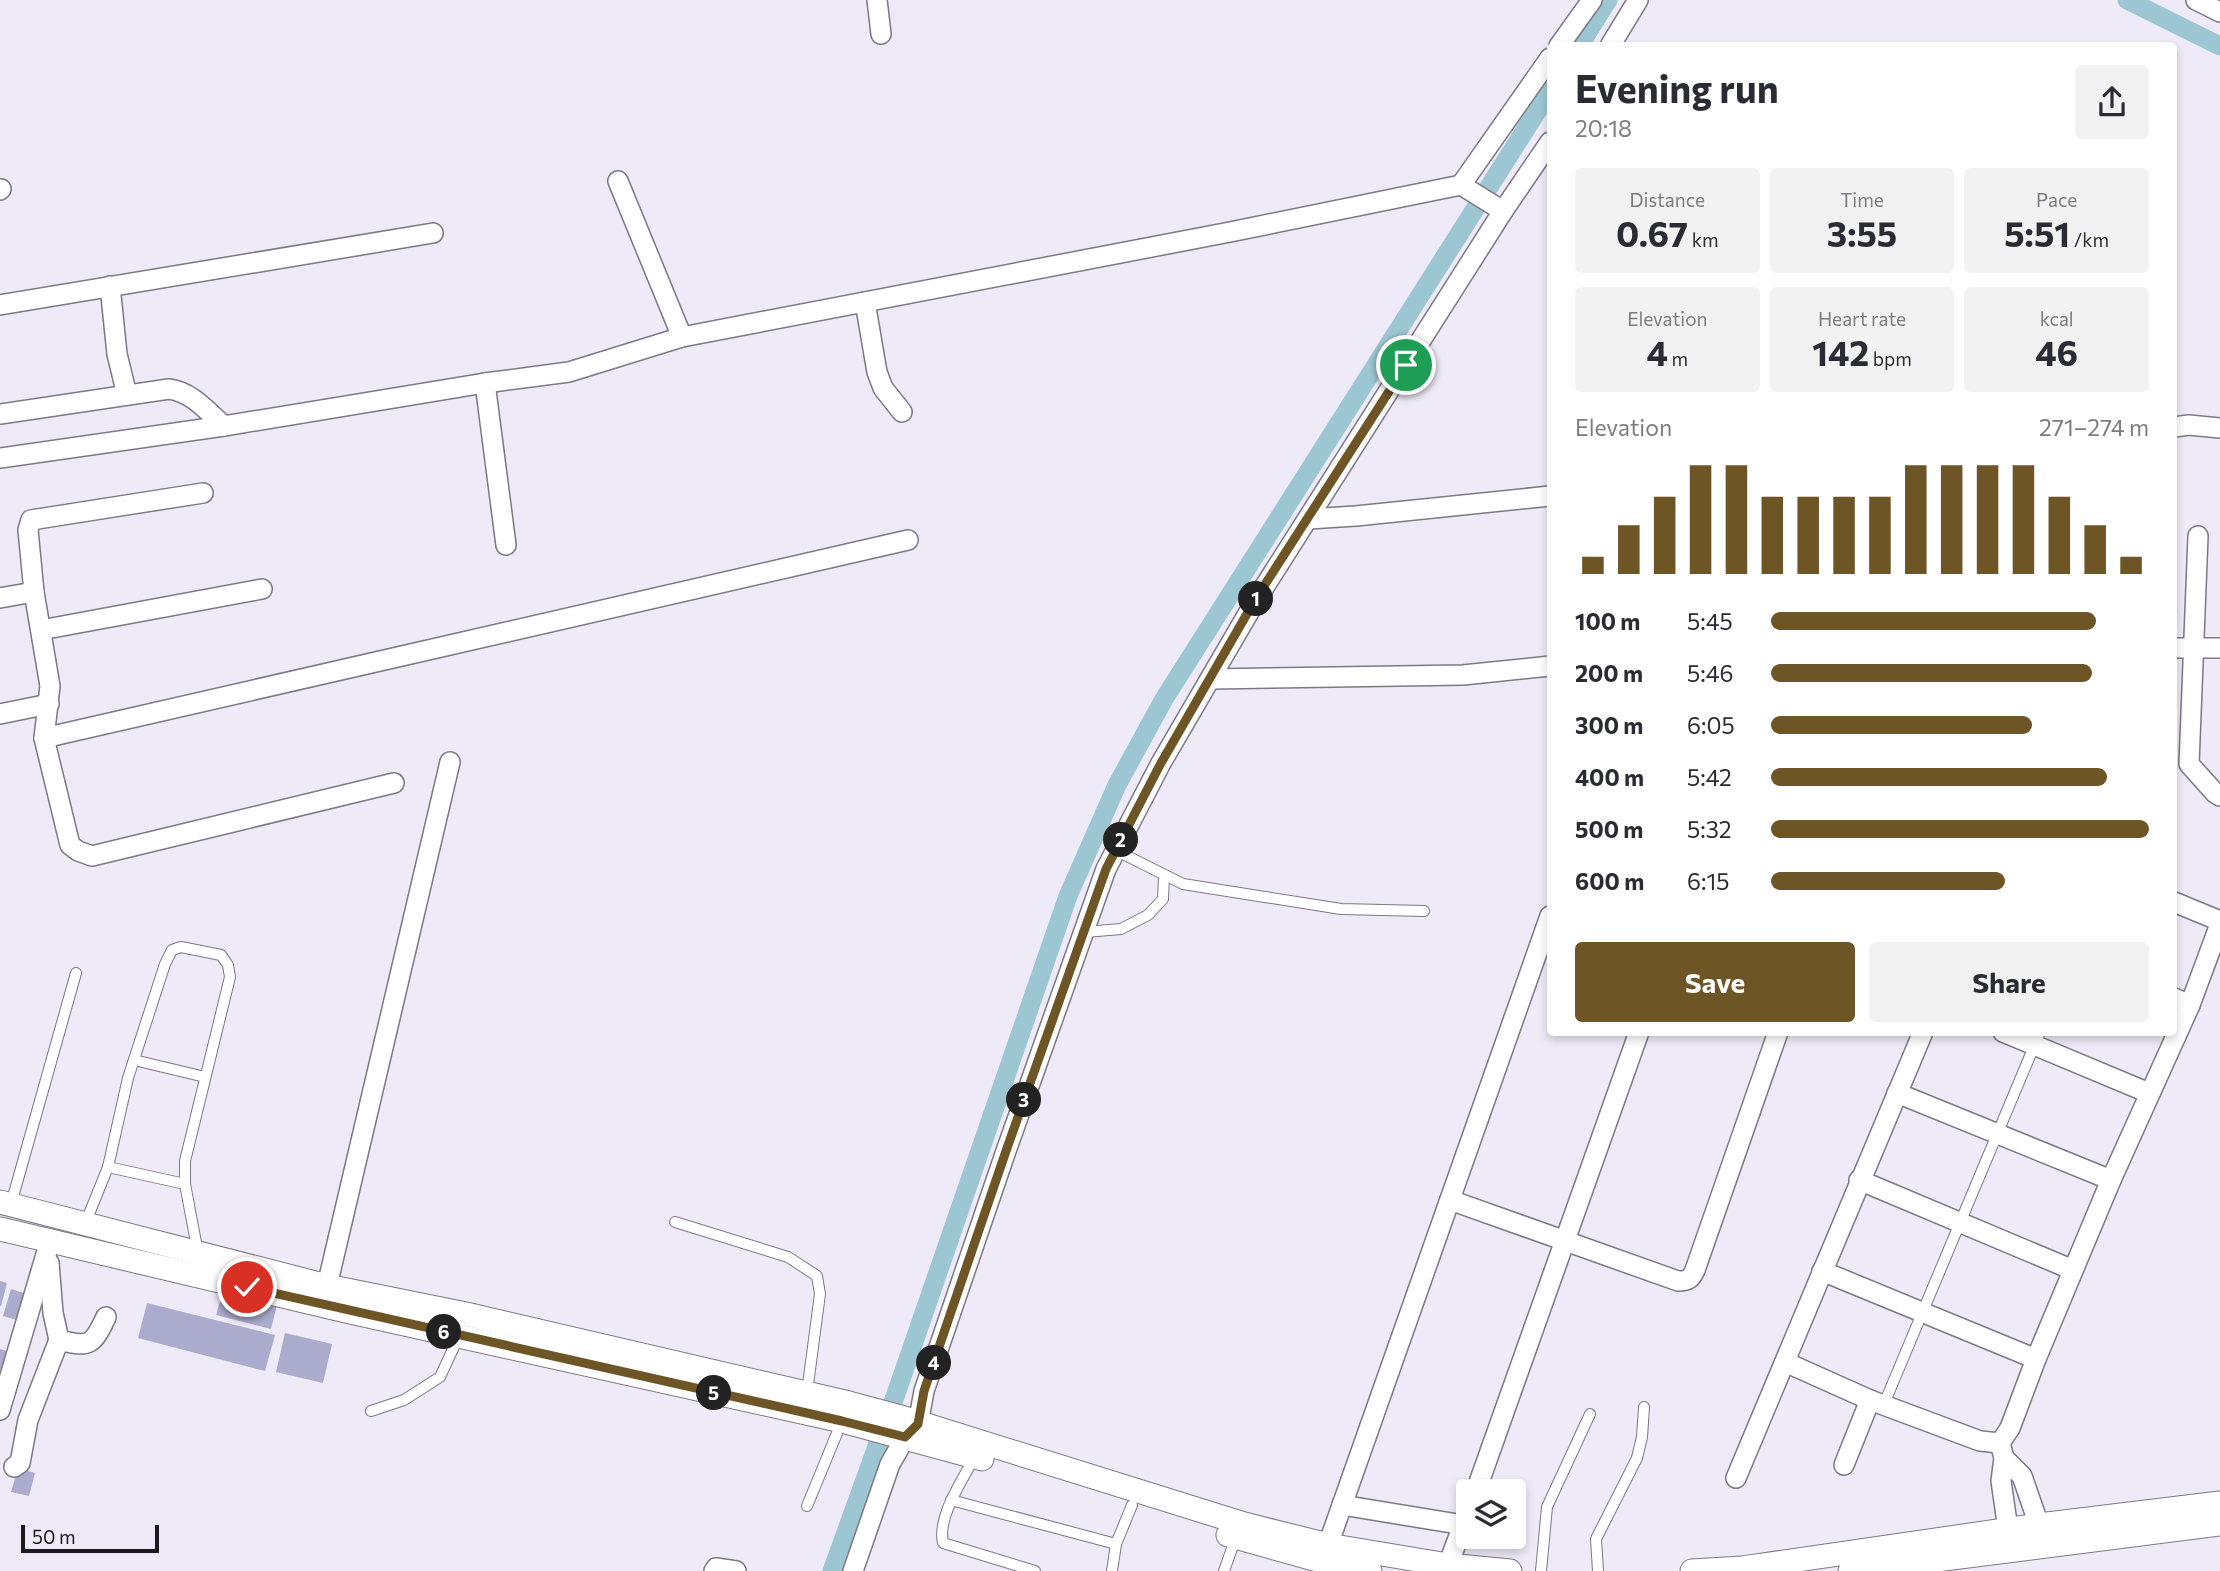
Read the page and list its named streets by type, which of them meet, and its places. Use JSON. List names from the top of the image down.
{
  "scale_bar": "50 m",
  "page": {
    "heading": ["Evening run", "20:18"],
    "stats": [
      ["Distance", "0.67 km"],
      ["Time", "3:55"],
      ["Pace", "5:51 /km"],
      ["Elevation", "4 m"],
      ["Heart rate", "142 bpm"],
      ["kcal", "46"]
    ],
    "chart": ["Elevation", "271–274 m"],
    "pins": [
      "1",
      "2",
      "3",
      "6",
      "4",
      "5"
    ],
    "list": [
      {
        "name": "100 m",
        "note": "5:45"
      },
      {
        "name": "200 m",
        "note": "5:46"
      },
      {
        "name": "300 m",
        "note": "6:05"
      },
      {
        "name": "400 m",
        "note": "5:42"
      },
      {
        "name": "500 m",
        "note": "5:32"
      },
      {
        "name": "600 m",
        "note": "6:15"
      }
    ],
    "buttons": ["Save", "Share"],
    "scale": "50 m"
  }
}
